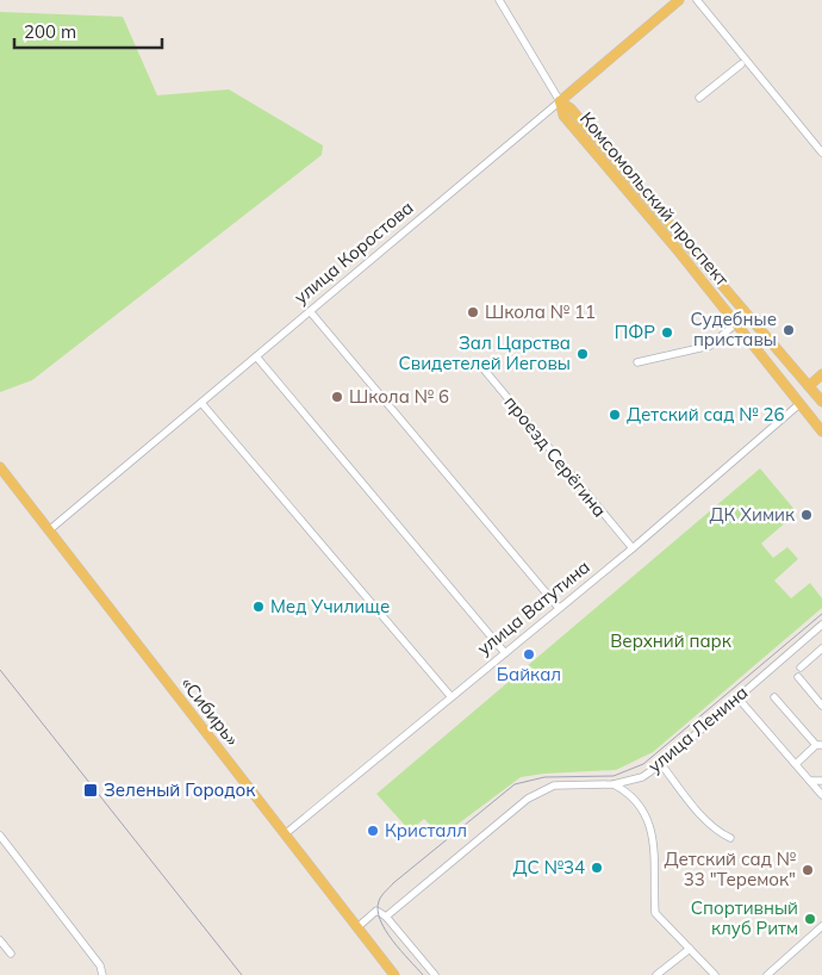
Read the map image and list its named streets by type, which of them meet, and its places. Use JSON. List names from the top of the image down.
{
  "streets": {
    "main road": ["Комсомольский проспект", "улица Коростова", "«Сибирь»"],
    "street": ["проезд Серёгина", "улица Ватутина", "улица Ленина"]
  },
  "crossings": [
    ["Комсомольский проспект", "улица Коростова"],
    ["Комсомольский проспект", "улица Ватутина"],
    ["улица Коростова", "«Сибирь»"],
    ["проезд Серёгина", "улица Ватутина"],
    ["улица Ватутина", "«Сибирь»"]
  ],
  "parks": ["Верхний парк"],
  "places": {
    "other": [
      "Школа № 11",
      "Судебные приставы",
      "ПФР",
      "Зал Царства Свидетелей Иеговы",
      "Школа № 6",
      "Детский сад № 26",
      "ДК Химик",
      "Мед Училище",
      "Байкал",
      "Кристалл",
      "ДС №34",
      "Детский сад № 33 \"Теремок\"",
      "Спортивный клуб Ритм"
    ],
    "transit": ["Зеленый Городок"]
  },
  "scale_bar": "200 m"
}
